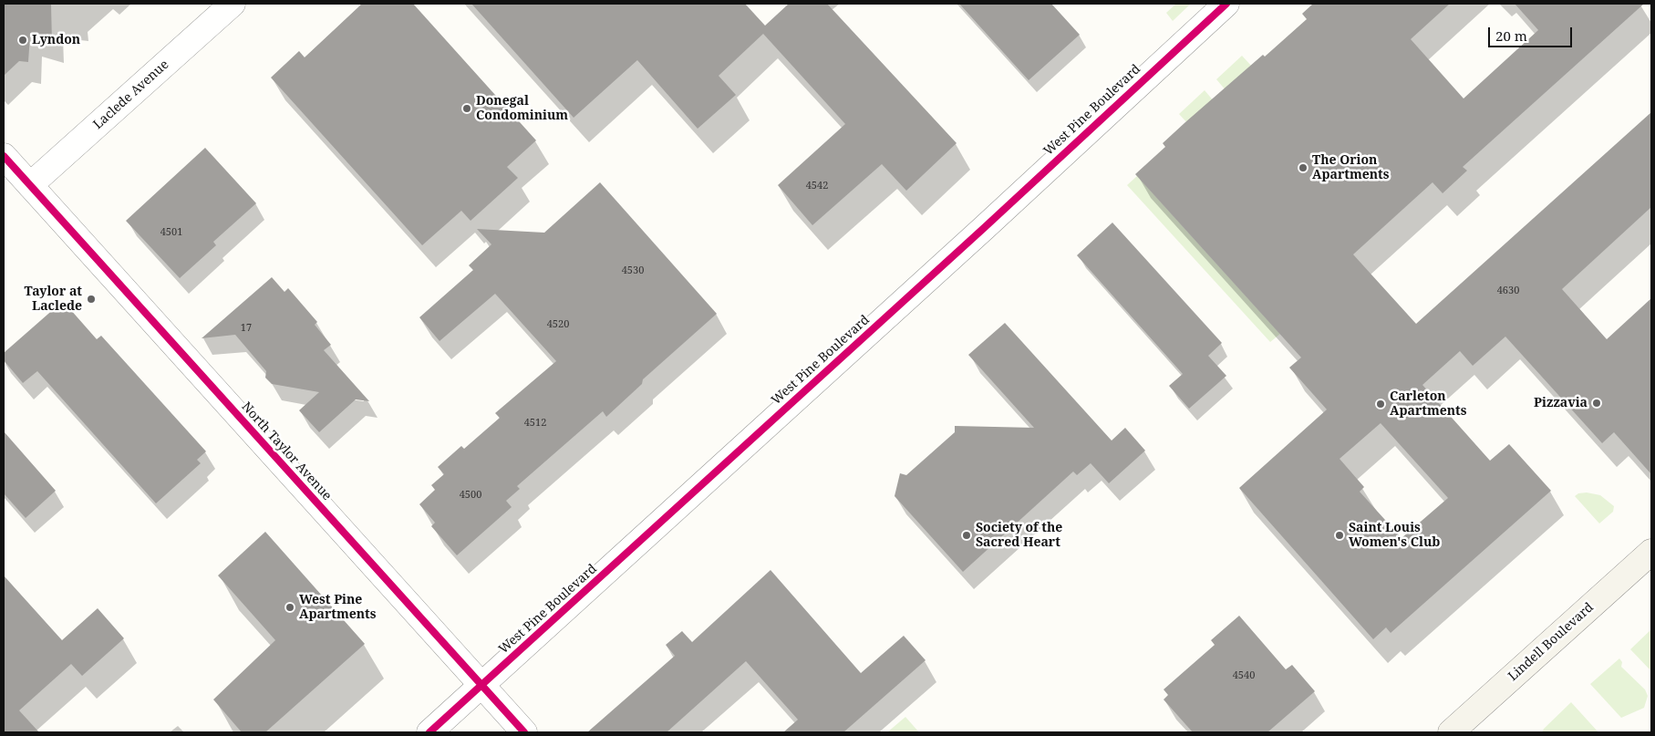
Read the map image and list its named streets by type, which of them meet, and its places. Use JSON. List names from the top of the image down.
{
  "streets": {
    "main road": ["Lindell Boulevard"],
    "street": ["Laclede Avenue", "West Pine Boulevard", "North Taylor Avenue"]
  },
  "crossings": [
    ["Laclede Avenue", "North Taylor Avenue"],
    ["West Pine Boulevard", "North Taylor Avenue"]
  ],
  "places": [
    "Lyndon",
    "Donegal Condominium",
    "The Orion Apartments",
    "Taylor at Laclede",
    "Pizzavia",
    "Carleton Apartments",
    "Society of the Sacred Heart",
    "Saint Louis Women's Club",
    "West Pine Apartments"
  ],
  "house_numbers": [
    "4542",
    "4501",
    "4530",
    "4630",
    "4520",
    "17",
    "4512",
    "4500",
    "4540"
  ],
  "scale_bar": "20 m"
}
